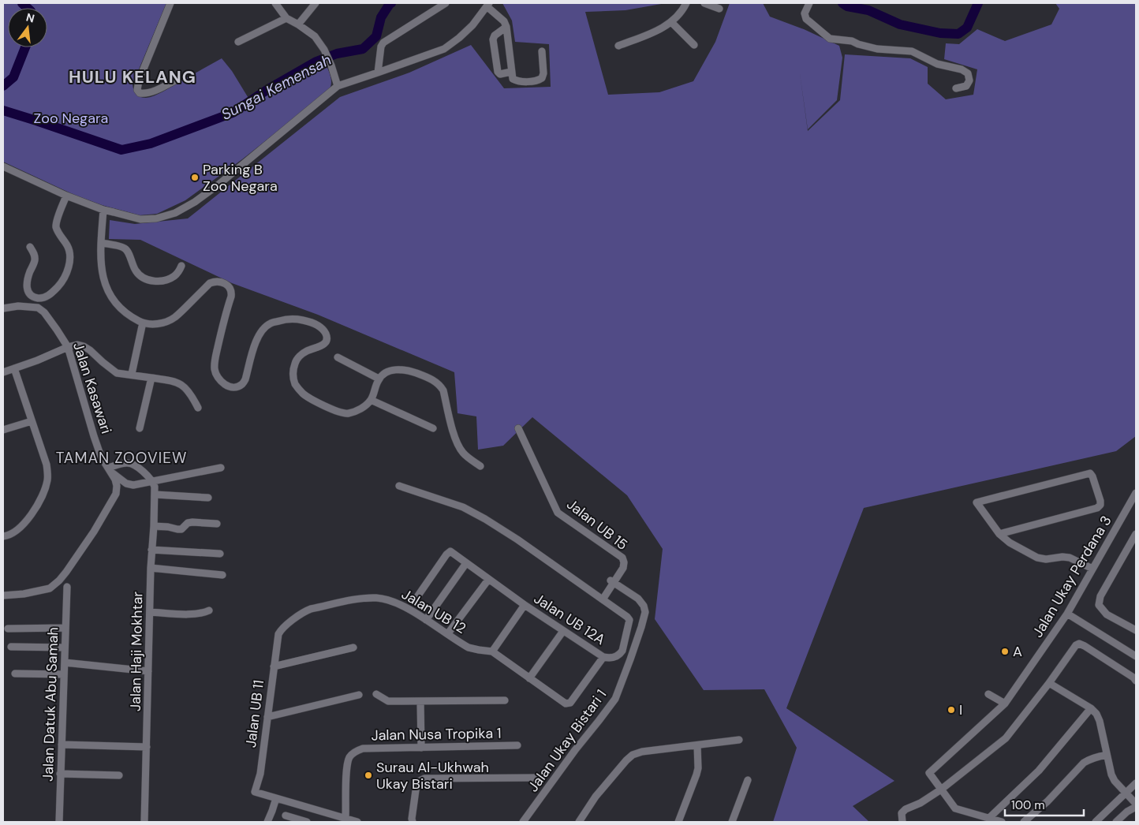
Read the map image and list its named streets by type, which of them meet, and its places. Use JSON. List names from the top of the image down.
{
  "streets": {
    "street": [
      "Jalan Kasawari",
      "Jalan UB 15",
      "Jalan Ukay Perdana 3",
      "Jalan UB 12",
      "Jalan UB 12A",
      "Jalan Haji Mokhtar",
      "Jalan Datuk Abu Samah",
      "Jalan UB 11",
      "Jalan Nusa Tropika 1",
      "Jalan Ukay Bistari 1"
    ]
  },
  "crossings": [
    ["Jalan UB 15", "Jalan UB 12A"],
    ["Jalan UB 15", "Jalan Ukay Bistari 1"],
    ["Jalan UB 12", "Jalan UB 12A"],
    ["Jalan UB 12", "Jalan UB 11"]
  ],
  "districts": ["HULU KELANG", "TAMAN ZOOVIEW"],
  "water": ["Sungai Kemensah"],
  "parks": ["Zoo Negara"],
  "places": [
    "Parking B Zoo Negara",
    "A",
    "I",
    "Surau Al-Ukhwah Ukay Bistari"
  ],
  "scale_bar": "100 m",
  "north": "top"
}
